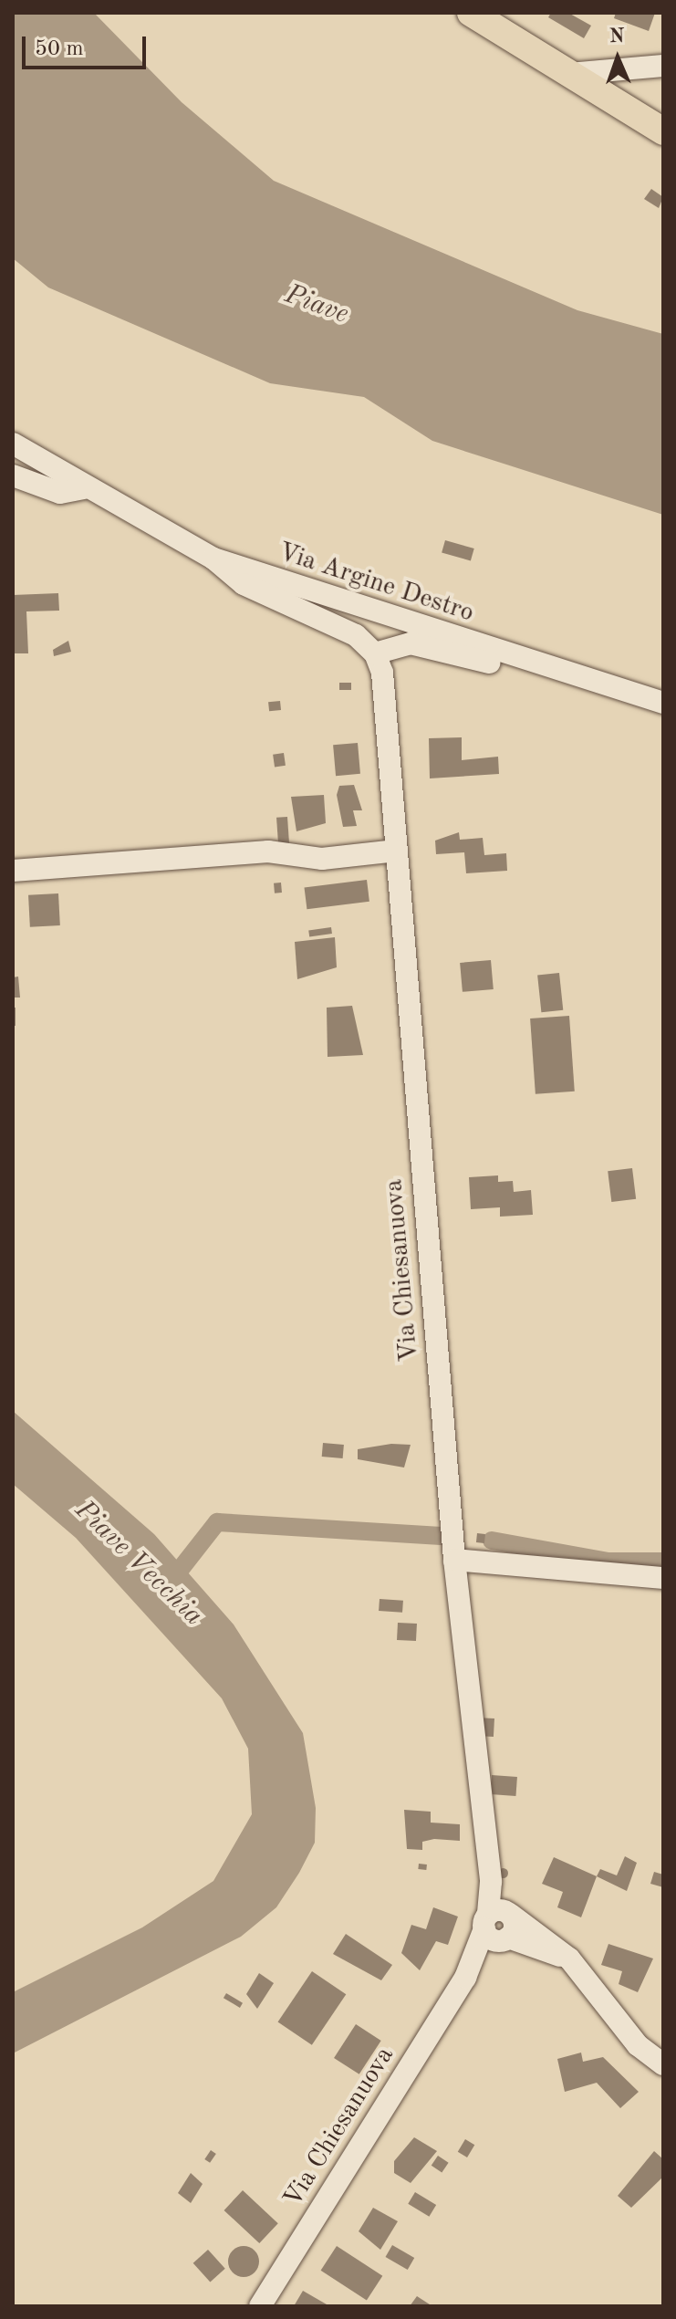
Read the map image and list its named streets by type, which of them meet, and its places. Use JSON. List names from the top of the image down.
{
  "streets": {
    "street": ["Via Argine Destro", "Via Chiesanuova"]
  },
  "water": ["Piave", "Piave Vecchia"],
  "scale_bar": "50 m",
  "north": "top"
}
